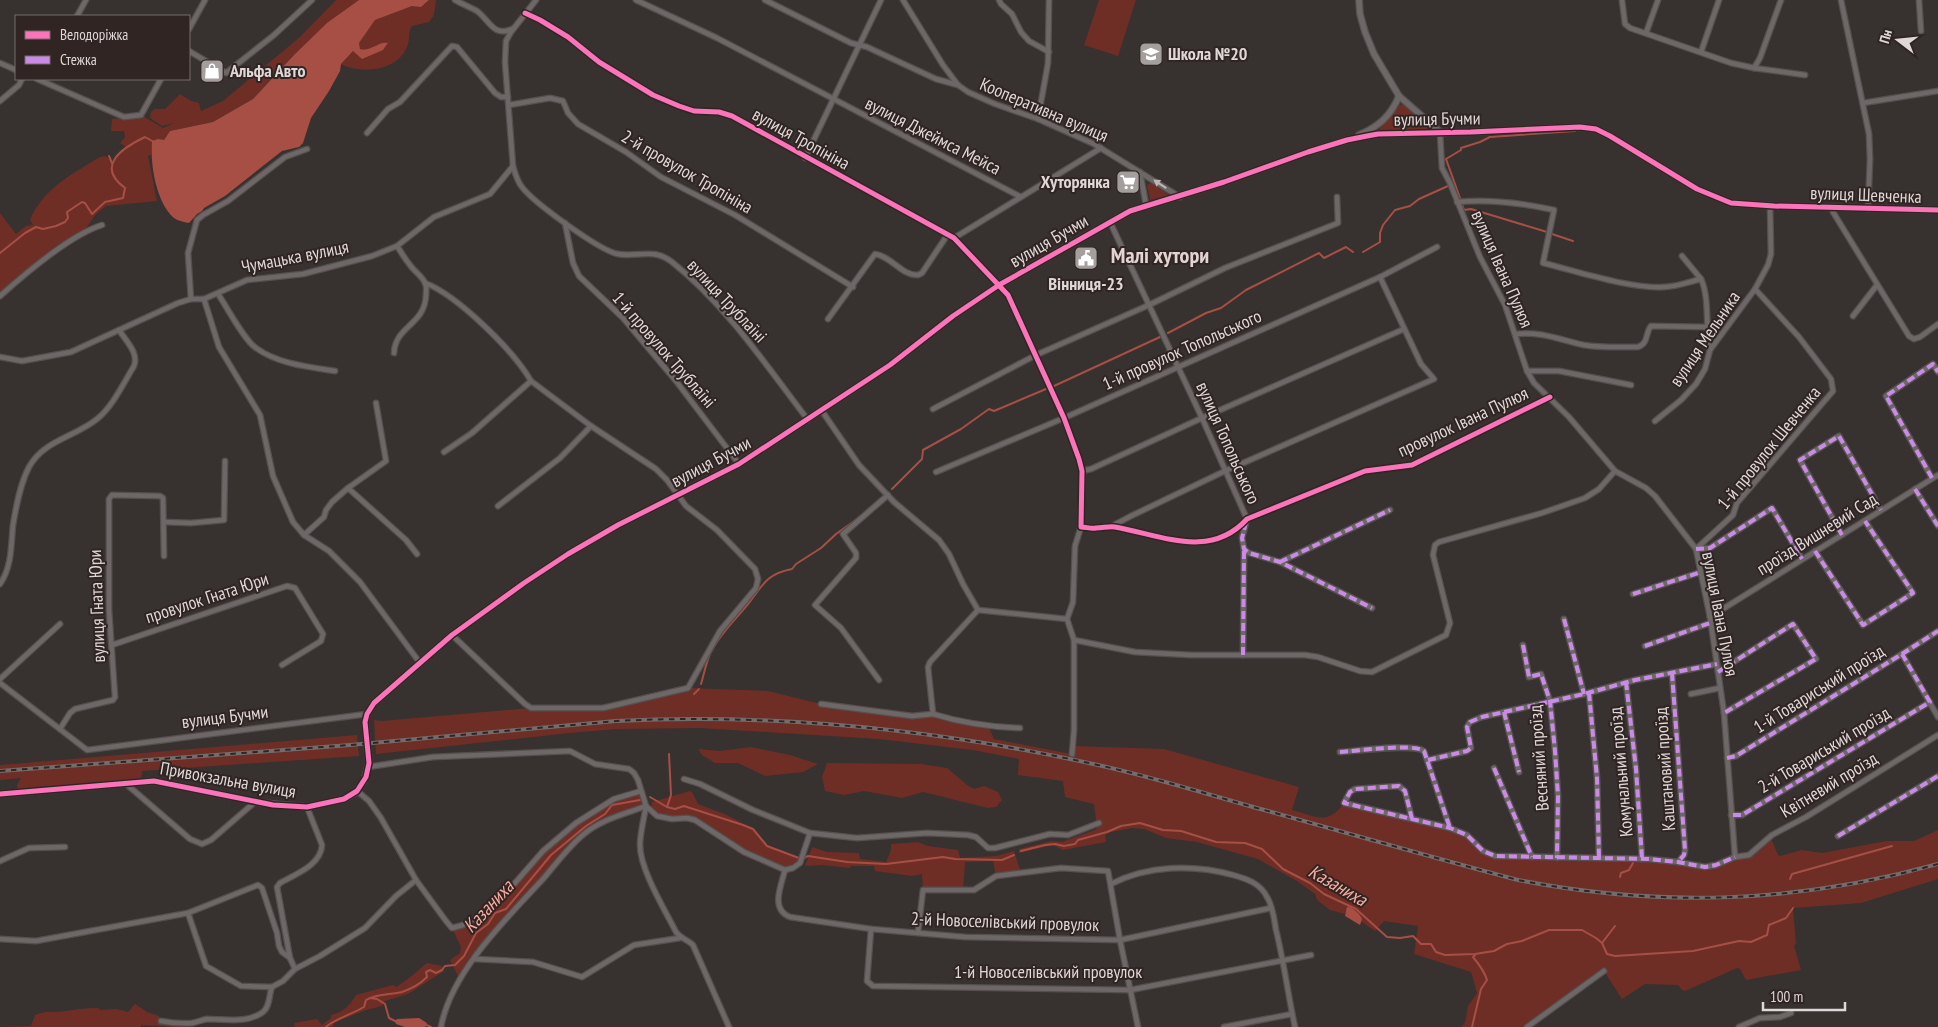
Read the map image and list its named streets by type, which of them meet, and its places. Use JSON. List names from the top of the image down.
{
  "streets": {
    "street": [
      "Кооперативна вулиця",
      "вулиця Бучми",
      "вулиця Джеймса Мейса",
      "вулиця Тропініна",
      "2-й провулок Тропініна",
      "вулиця Шевченка",
      "Чумацька вулиця",
      "вулиця Івана Пулюя",
      "вулиця Трублаїні",
      "вулиця Мельника",
      "1-й провулок Трублаїні",
      "1-й провулок Топольського",
      "провулок Івана Пулюя",
      "вулиця Топольського",
      "1-й провулок Шевченка",
      "проїзд Вишневий Сад",
      "провулок Гната Юри",
      "вулиця Гната Юри",
      "1-й Товариський проїзд",
      "2-й Товариський проїзд",
      "Весняний проїзд",
      "Каштановий проїзд",
      "Комунальний проїзд",
      "Привокзальна вулиця",
      "Квітневий проїзд",
      "2-й Новоселівський провулок",
      "1-й Новоселівський провулок"
    ]
  },
  "crossings": [
    ["Кооперативна вулиця", "вулиця Бучми"],
    ["вулиця Бучми", "вулиця Тропініна"],
    ["вулиця Бучми", "вулиця Шевченка"],
    ["вулиця Бучми", "вулиця Івана Пулюя"],
    ["вулиця Бучми", "вулиця Трублаїні"],
    ["вулиця Бучми", "вулиця Мельника"],
    ["вулиця Бучми", "1-й провулок Трублаїні"],
    ["вулиця Бучми", "вулиця Топольського"],
    ["вулиця Бучми", "вулиця Гната Юри"],
    ["вулиця Тропініна", "1-й провулок Топольського"],
    ["Чумацька вулиця", "вулиця Трублаїні"],
    ["вулиця Івана Пулюя", "провулок Івана Пулюя"],
    ["вулиця Івана Пулюя", "1-й провулок Шевченка"],
    ["вулиця Івана Пулюя", "проїзд Вишневий Сад"],
    ["вулиця Івана Пулюя", "1-й Товариський проїзд"],
    ["вулиця Івана Пулюя", "2-й Товариський проїзд"],
    ["вулиця Івана Пулюя", "Квітневий проїзд"],
    ["вулиця Трублаїні", "1-й провулок Трублаїні"],
    ["вулиця Мельника", "1-й провулок Шевченка"],
    ["1-й провулок Топольського", "вулиця Топольського"],
    ["провулок Івана Пулюя", "вулиця Топольського"],
    ["провулок Гната Юри", "вулиця Гната Юри"],
    ["1-й Товариський проїзд", "2-й Товариський проїзд"],
    ["2-й Новоселівський провулок", "1-й Новоселівський провулок"]
  ],
  "districts": ["Малі хутори"],
  "water": ["Казаниха"],
  "places": {
    "school or university": ["Школа №20"],
    "shop": ["Альфа Авто"],
    "supermarket": ["Хуторянка"],
    "public building": ["Вінниця-23"]
  },
  "legend": ["Велодоріжка", "Стежка"],
  "scale_bar": "100 m",
  "north": "left"
}
